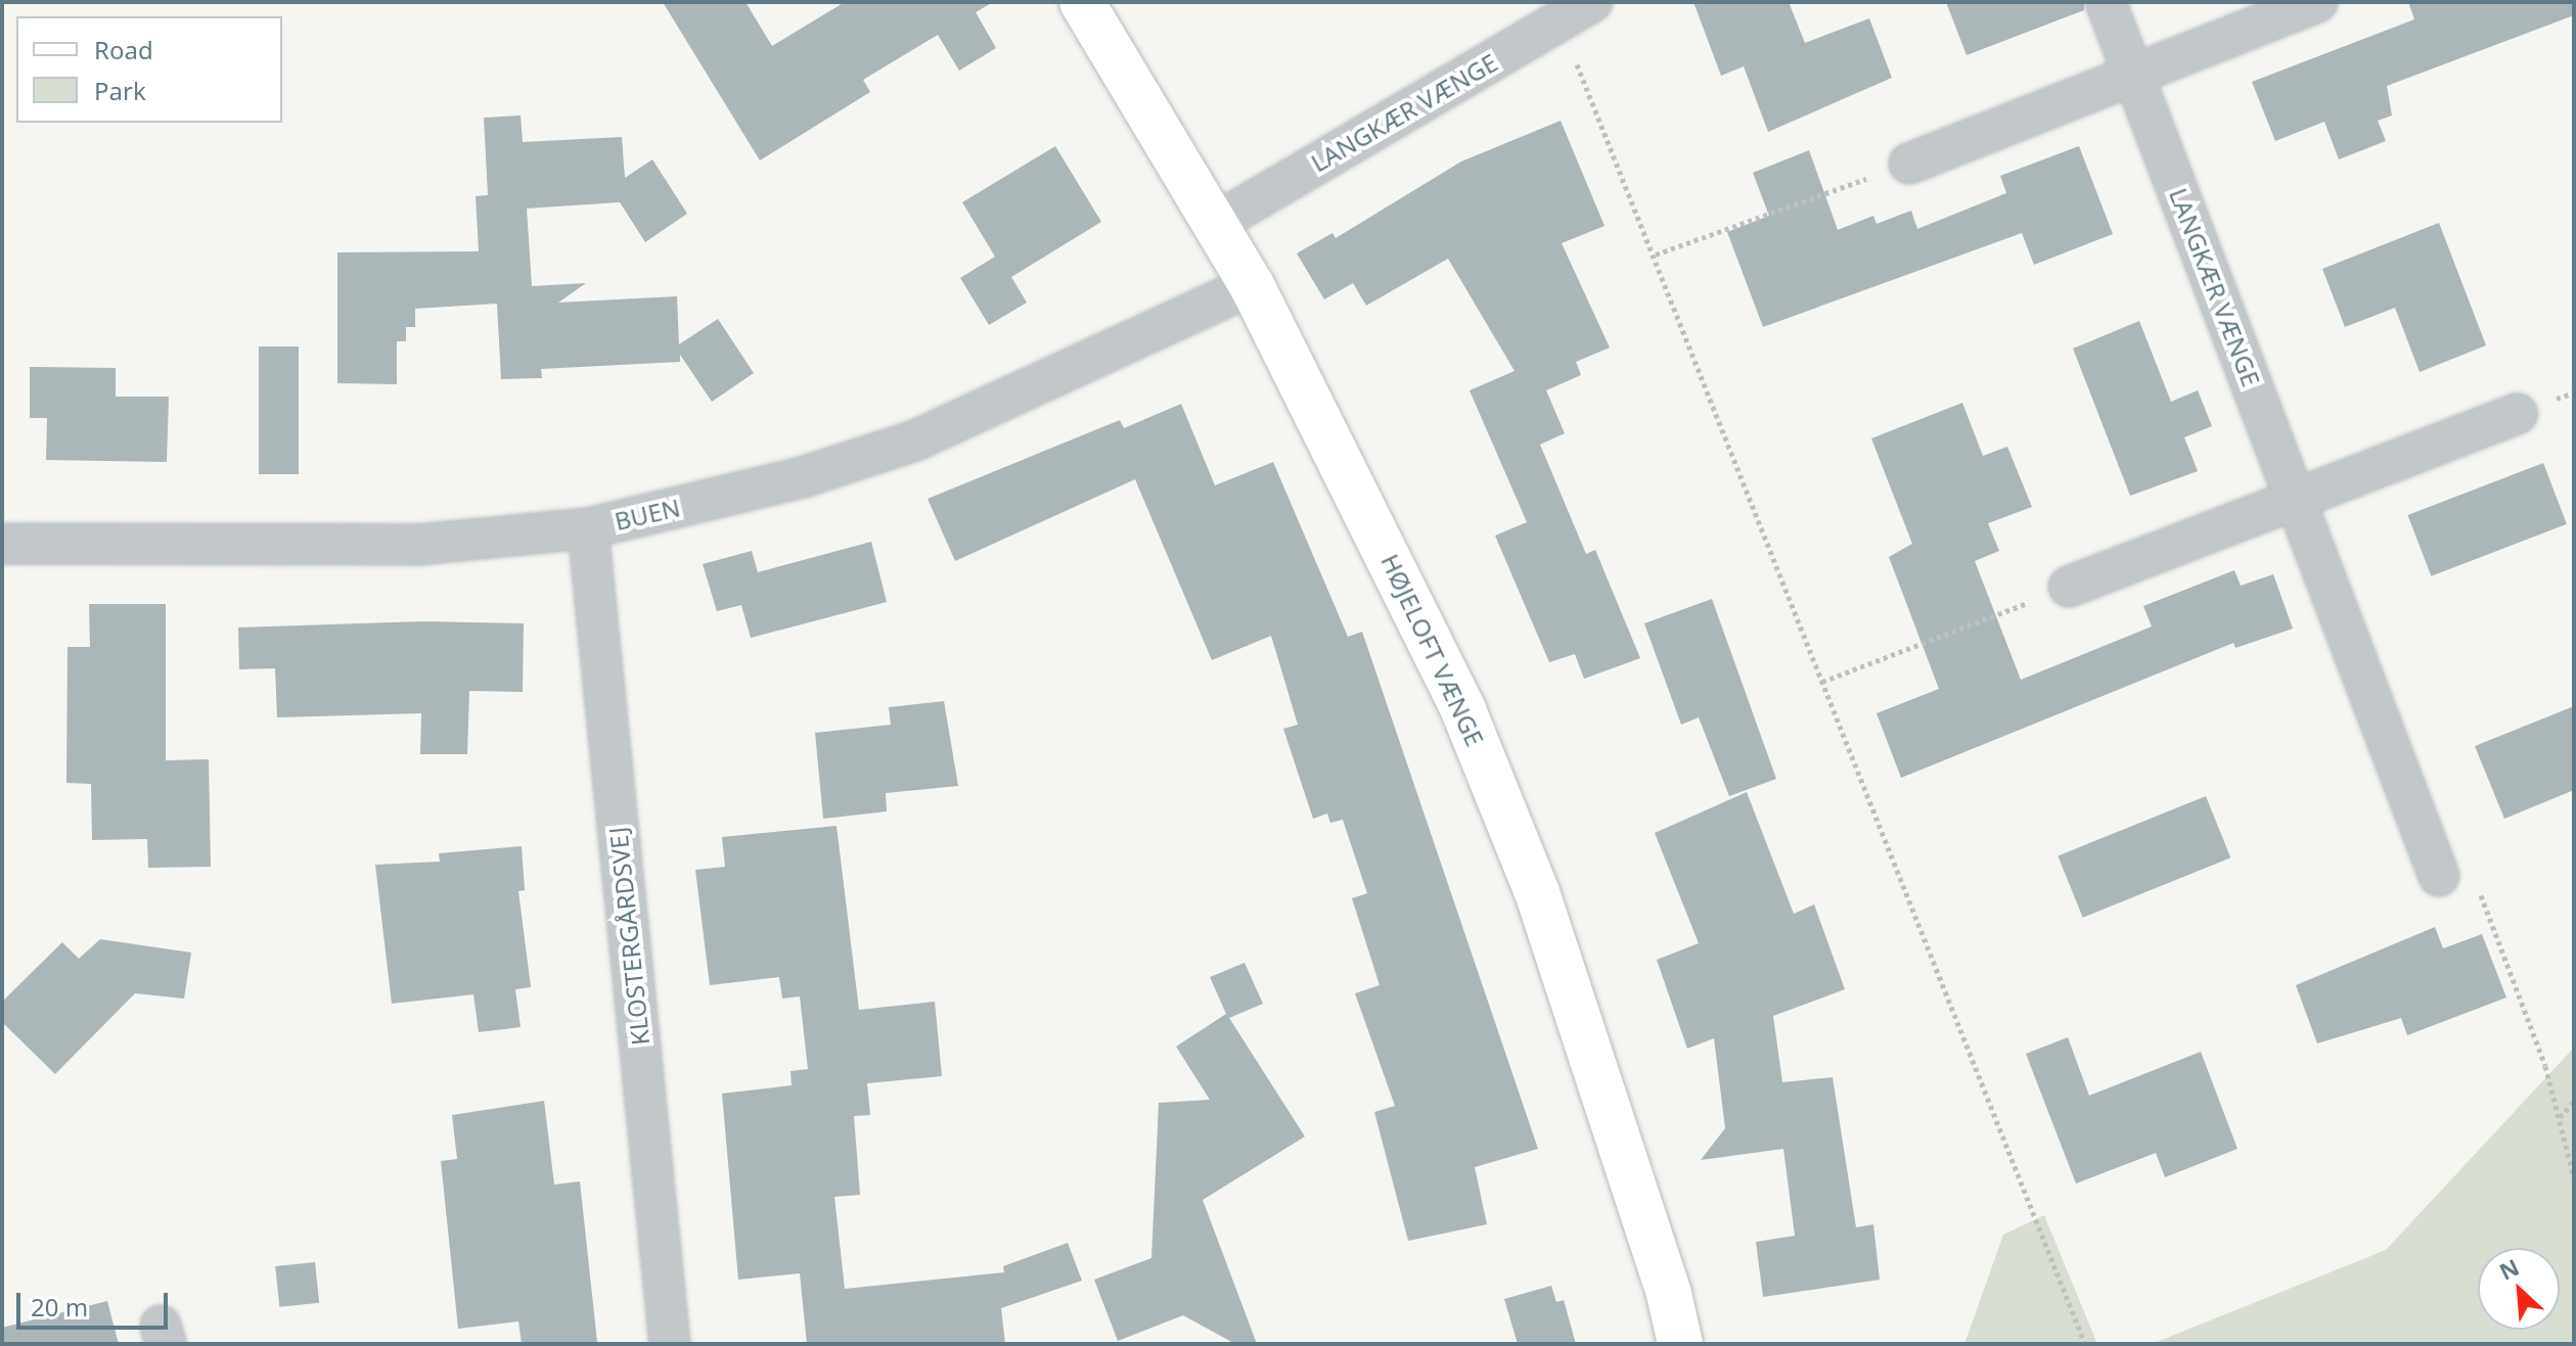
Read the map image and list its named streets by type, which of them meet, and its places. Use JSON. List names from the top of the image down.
{
  "streets": {
    "street": [
      "LANGKÆR VÆNGE",
      "BUEN",
      "HØJELOFT VÆNGE",
      "KLOSTERGÅRDSVEJ"
    ]
  },
  "crossings": [
    ["LANGKÆR VÆNGE", "HØJELOFT VÆNGE"],
    ["BUEN", "HØJELOFT VÆNGE"],
    ["BUEN", "KLOSTERGÅRDSVEJ"]
  ],
  "legend": ["Road", "Park"],
  "scale_bar": "20 m",
  "north": "top left"
}
